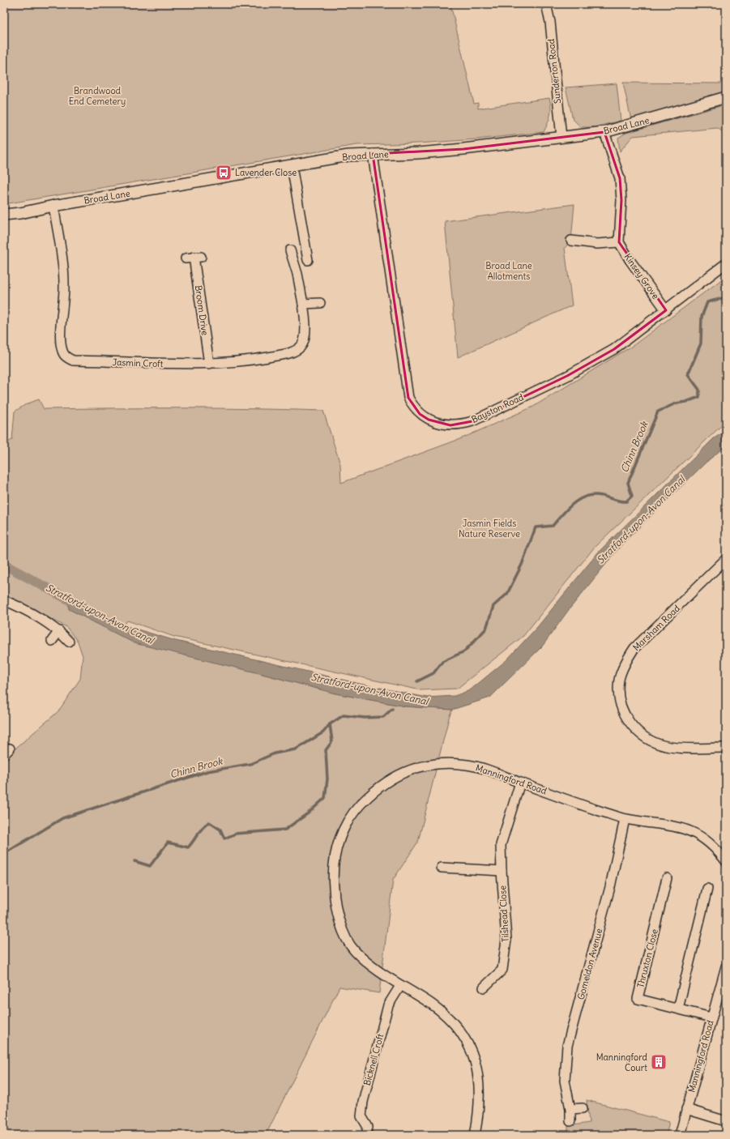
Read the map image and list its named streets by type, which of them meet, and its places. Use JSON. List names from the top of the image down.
{
  "streets": {
    "street": [
      "Sunderton Road",
      "Broad Lane",
      "Kinsey Grove",
      "Broom Drive",
      "Jasmin Croft",
      "Bayston Road",
      "Marsham Road",
      "Manningford Road",
      "Tilshead Close",
      "Thruxton Close",
      "Gomeldon Avenue",
      "Bicknell Croft"
    ]
  },
  "crossings": [
    ["Sunderton Road", "Broad Lane"],
    ["Broad Lane", "Jasmin Croft"],
    ["Broad Lane", "Bayston Road"],
    ["Kinsey Grove", "Bayston Road"],
    ["Broom Drive", "Jasmin Croft"],
    ["Manningford Road", "Tilshead Close"],
    ["Manningford Road", "Thruxton Close"],
    ["Manningford Road", "Gomeldon Avenue"],
    ["Manningford Road", "Bicknell Croft"]
  ],
  "water": ["Chinn Brook", "Stratford-upon-Avon Canal"],
  "parks": ["Brandwood End Cemetery", "Broad Lane Allotments", "Jasmin Fields Nature Reserve"],
  "places": {
    "bus stop": ["Lavender Close"],
    "building": ["Manningford Court"]
  }
}
